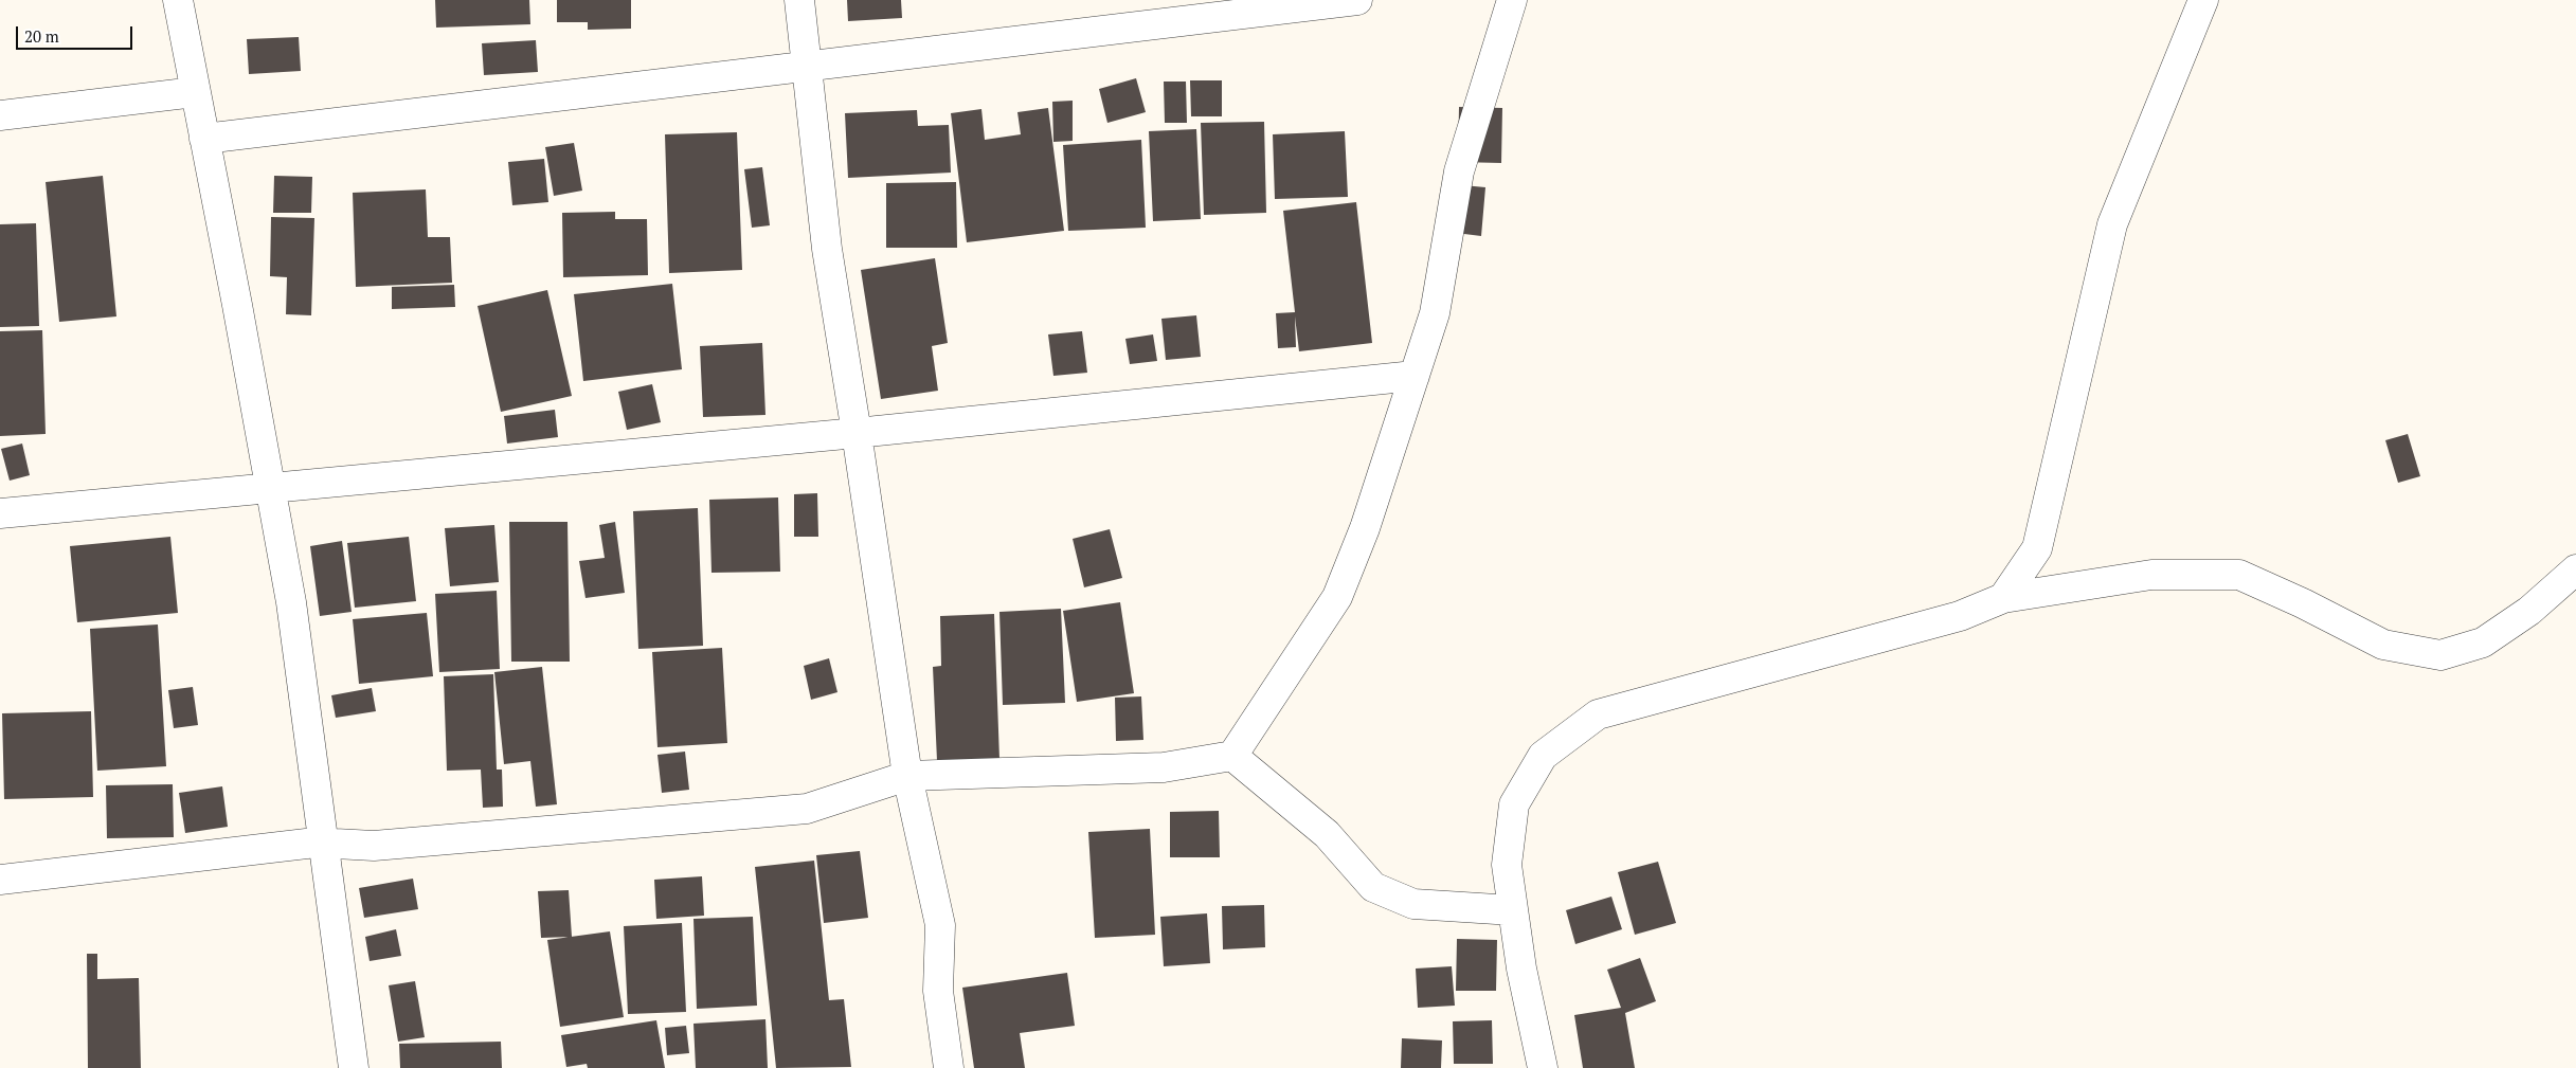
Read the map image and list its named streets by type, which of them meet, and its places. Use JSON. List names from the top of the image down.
{
  "scale_bar": "20 m"
}
